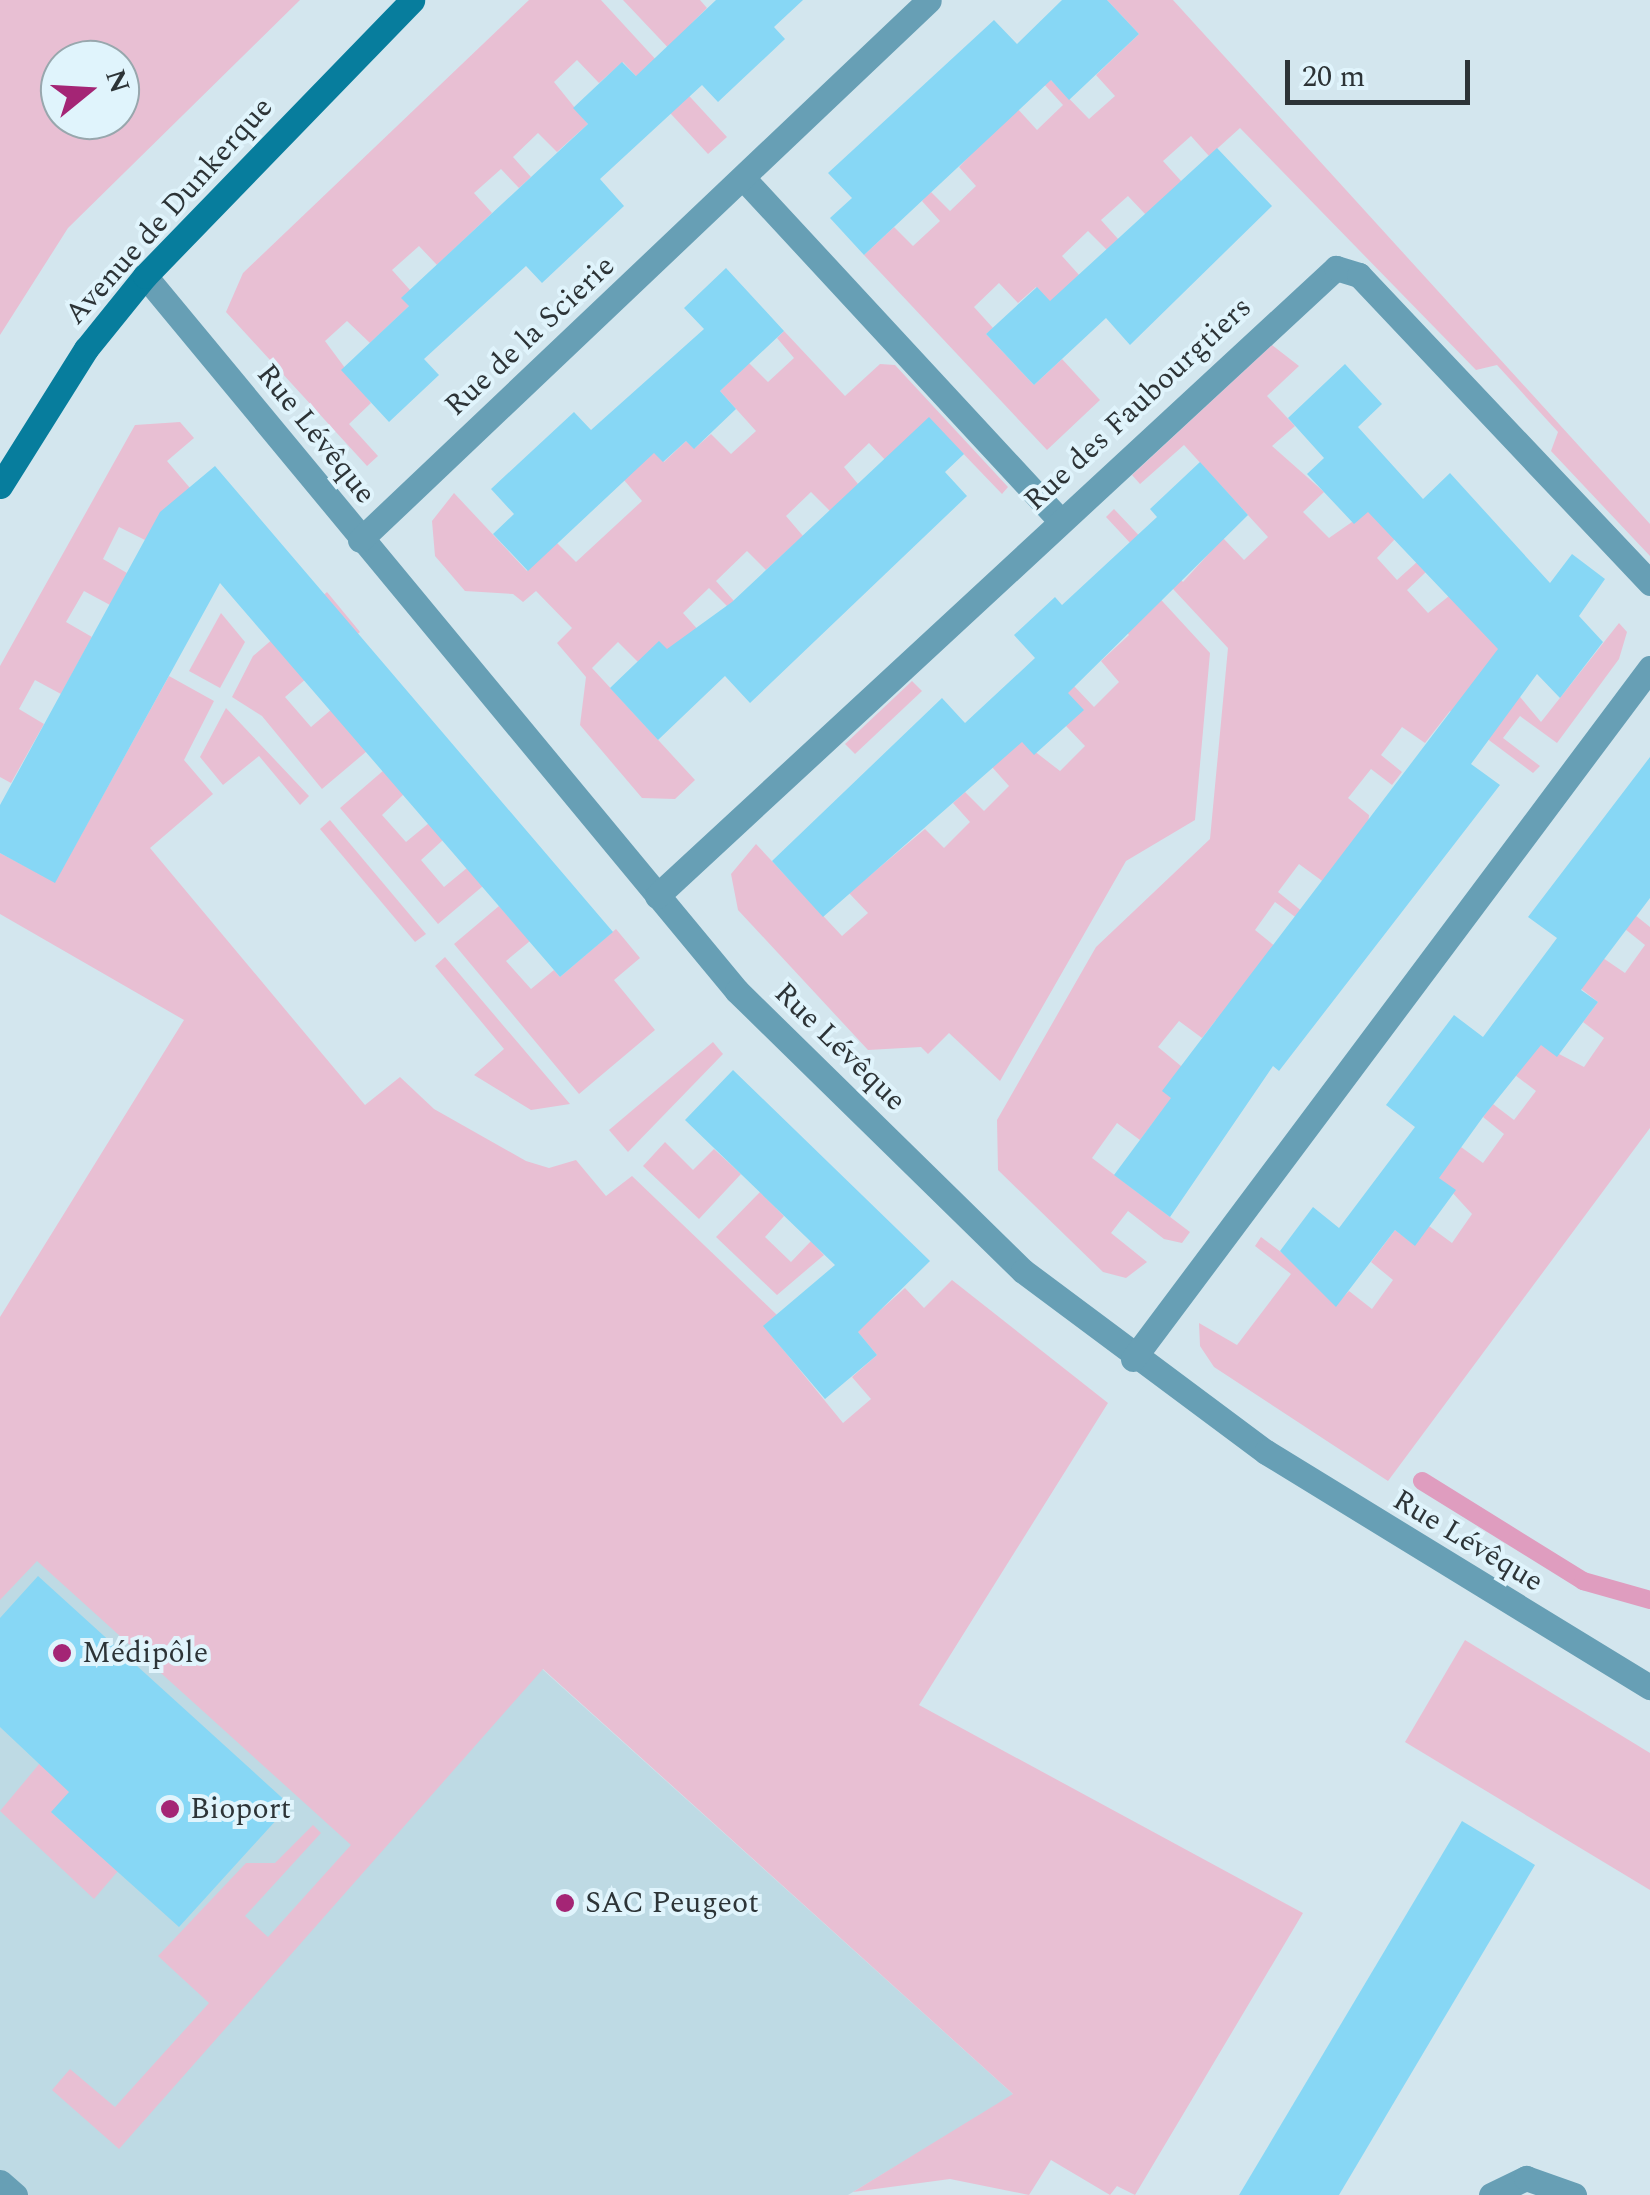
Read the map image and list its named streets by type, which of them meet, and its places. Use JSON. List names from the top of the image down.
{
  "streets": {
    "main road": ["Avenue de Dunkerque"],
    "street": ["Rue de la Scierie", "Rue des Faubourgtiers", "Rue Lévêque"]
  },
  "crossings": [
    ["Avenue de Dunkerque", "Rue Lévêque"],
    ["Rue de la Scierie", "Rue Lévêque"],
    ["Rue des Faubourgtiers", "Rue Lévêque"]
  ],
  "places": ["Médipôle", "Bioport", "SAC Peugeot"],
  "scale_bar": "20 m",
  "north": "right"
}
